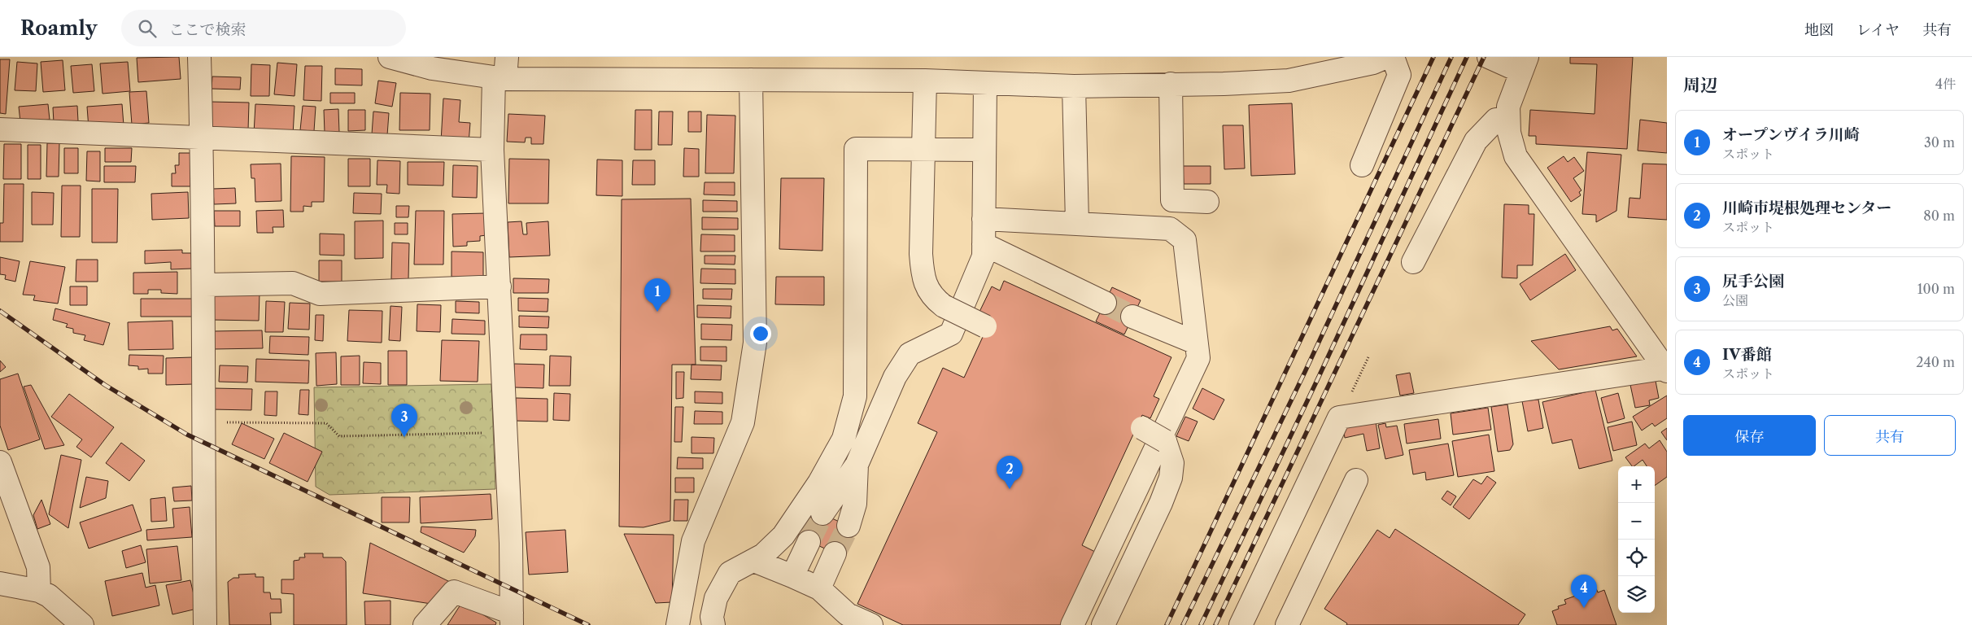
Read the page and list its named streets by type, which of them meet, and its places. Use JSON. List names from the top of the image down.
{
  "page": {
    "header": "Roamly",
    "search": "ここで検索",
    "nav": ["地図", "レイヤ", "共有"],
    "heading": ["周辺", "4件"],
    "list": [
      {
        "mark": "1",
        "name": "オープンヴイラ川崎",
        "note": "スポット",
        "value": "30 m"
      },
      {
        "mark": "2",
        "name": "川崎市堤根処理センター",
        "note": "スポット",
        "value": "80 m"
      },
      {
        "mark": "3",
        "name": "尻手公園",
        "note": "公園",
        "value": "100 m"
      },
      {
        "mark": "4",
        "name": "IV番館",
        "note": "スポット",
        "value": "240 m"
      }
    ],
    "pins": [
      "1",
      "3",
      "2",
      "4"
    ],
    "buttons": ["保存", "共有"],
    "map_buttons": ["+", "−"]
  }
}
